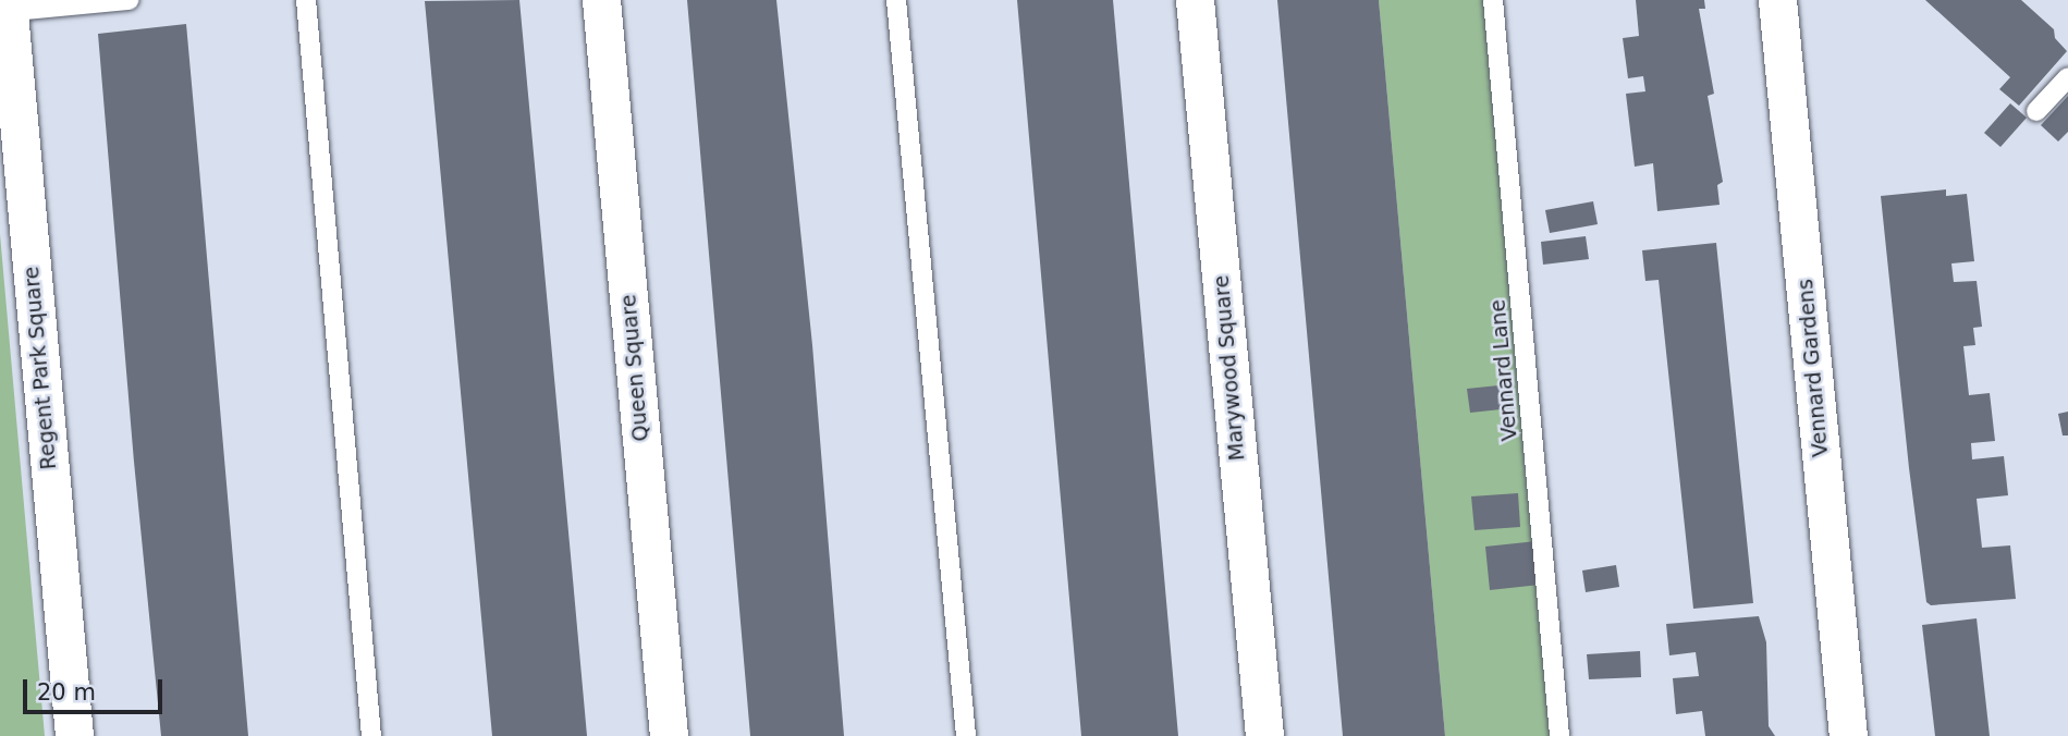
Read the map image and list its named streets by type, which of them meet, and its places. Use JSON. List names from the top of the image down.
{
  "streets": {
    "street": [
      "Regent Park Square",
      "Queen Square",
      "Marywood Square",
      "Vennard Gardens"
    ],
    "lane": ["Vennard Lane"]
  },
  "scale_bar": "20 m"
}
